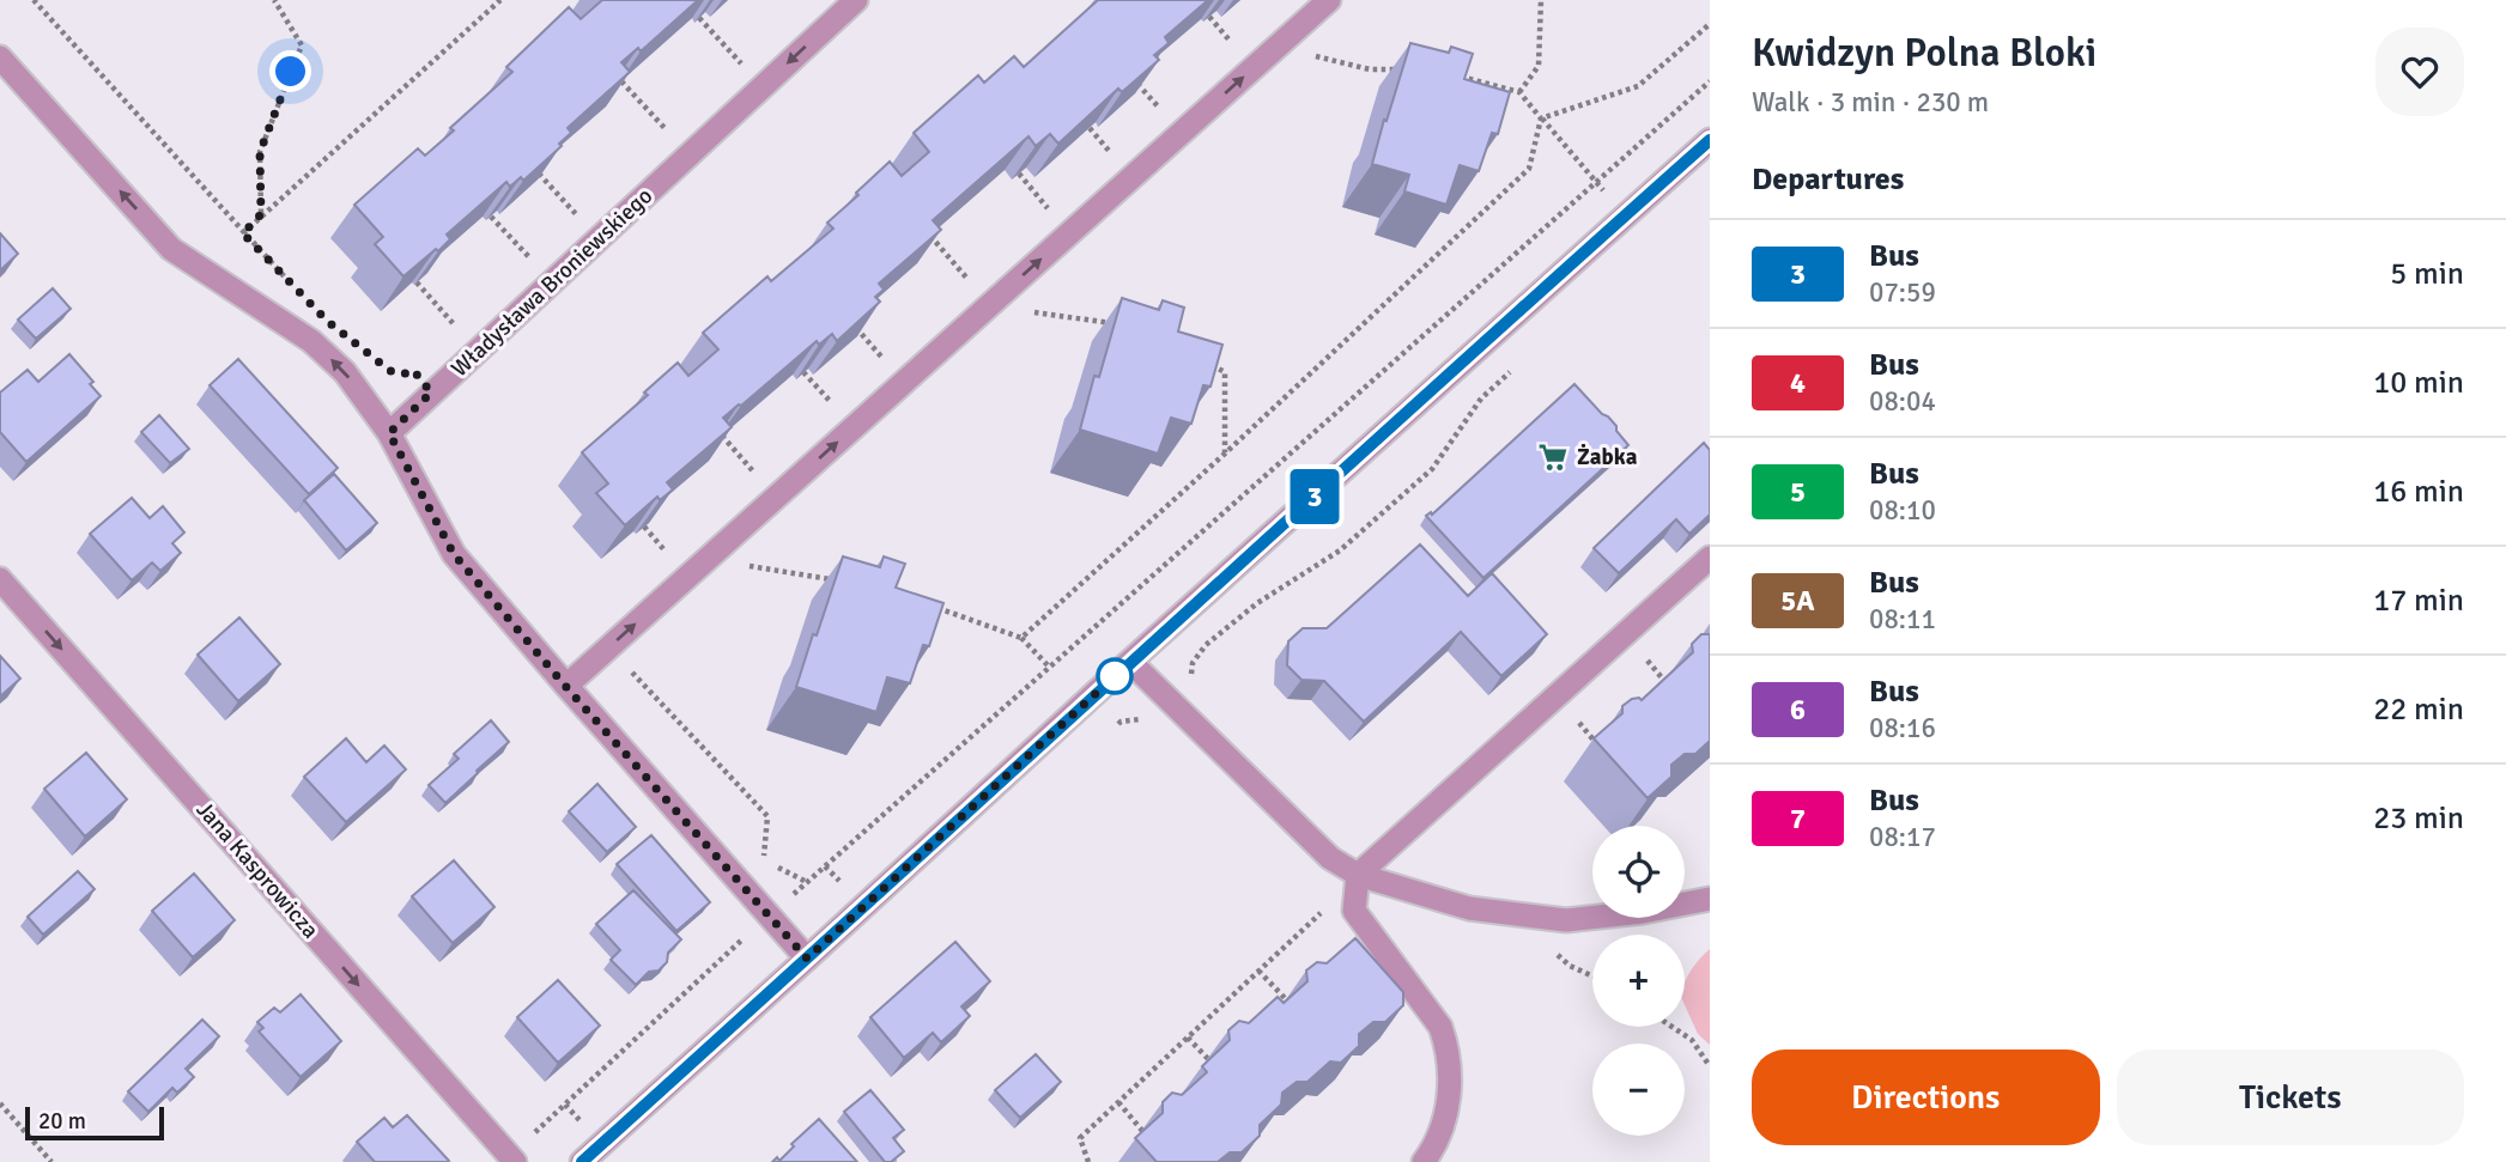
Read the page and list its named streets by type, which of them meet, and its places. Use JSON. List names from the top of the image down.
{
  "streets": {
    "street": ["Władysława Broniewskiego", "Jana Kasprowicza"]
  },
  "one_way": ["Władysława Broniewskiego", "Jana Kasprowicza"],
  "places": {
    "supermarket": ["Żabka"]
  },
  "lines": ["bus line 3"],
  "scale_bar": "20 m",
  "page": {
    "on_map": "3",
    "heading": [
      ["Kwidzyn Polna Bloki", "Walk · 3 min · 230 m"],
      "Departures"
    ],
    "list": [
      {
        "mark": "3",
        "name": "Bus",
        "note": "07:59",
        "value": "5 min"
      },
      {
        "mark": "4",
        "name": "Bus",
        "note": "08:04",
        "value": "10 min"
      },
      {
        "mark": "5",
        "name": "Bus",
        "note": "08:10",
        "value": "16 min"
      },
      {
        "mark": "5A",
        "name": "Bus",
        "note": "08:11",
        "value": "17 min"
      },
      {
        "mark": "6",
        "name": "Bus",
        "note": "08:16",
        "value": "22 min"
      },
      {
        "mark": "7",
        "name": "Bus",
        "note": "08:17",
        "value": "23 min"
      }
    ],
    "map_buttons": ["+", "−"],
    "buttons": ["Directions", "Tickets"],
    "scale": "20 m"
  }
}
